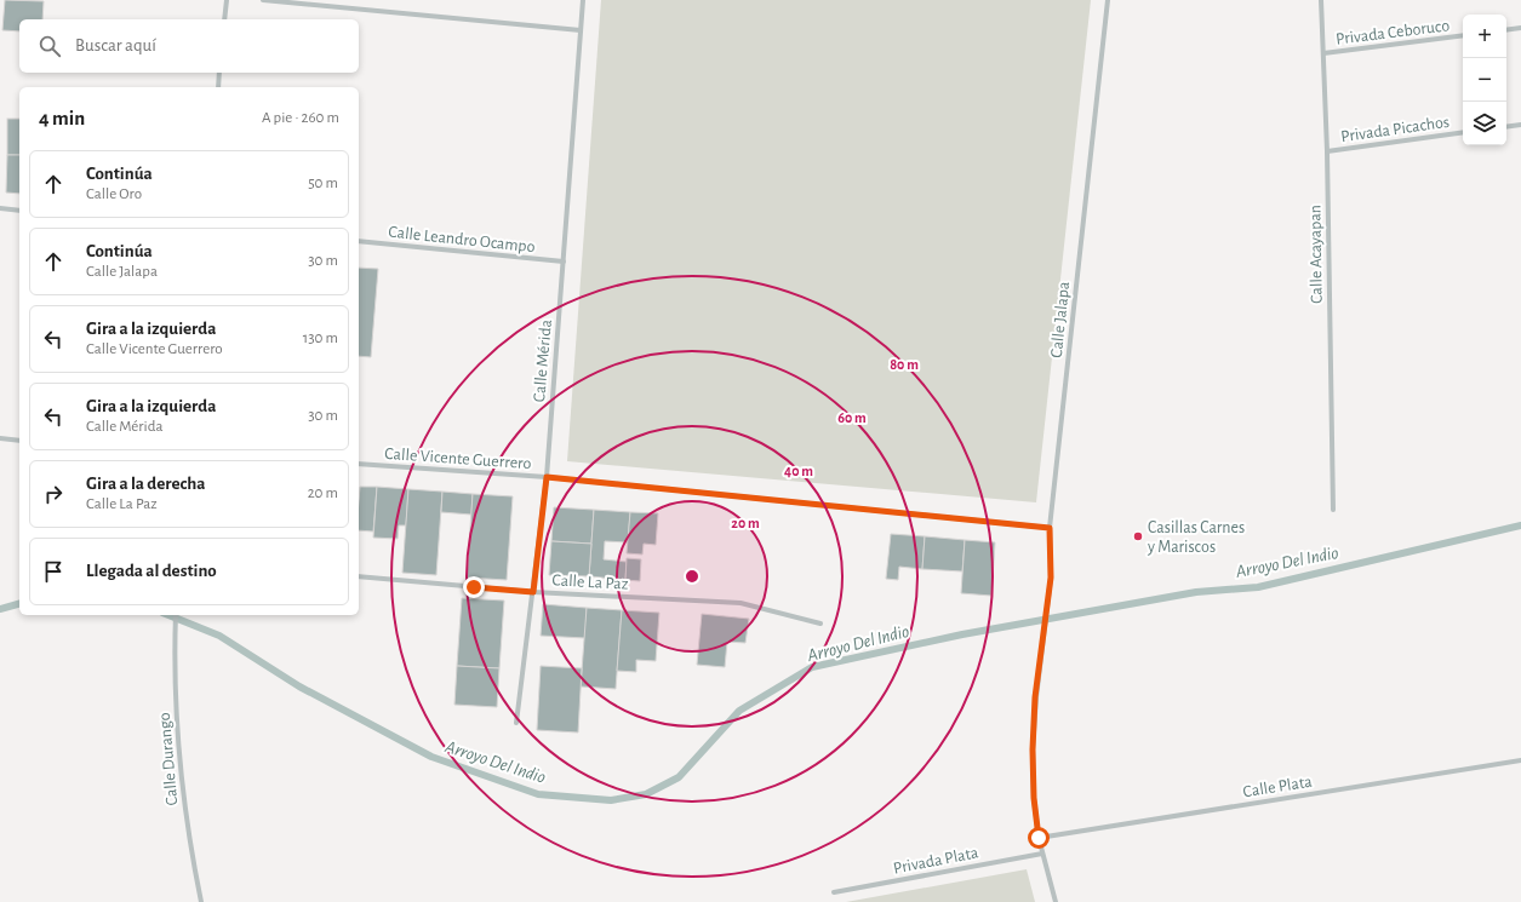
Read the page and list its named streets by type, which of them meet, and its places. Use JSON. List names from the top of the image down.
{
  "streets": {
    "street": [
      "Privada Ceboruco",
      "Privada Picachos",
      "Calle Leandro Ocampo",
      "Calle Acayapan",
      "Calle Jalapa",
      "Calle Mérida",
      "Calle Vicente Guerrero",
      "Calle La Paz",
      "Calle Durango",
      "Calle Plata",
      "Privada Plata"
    ]
  },
  "crossings": [
    ["Privada Ceboruco", "Calle Acayapan"],
    ["Privada Picachos", "Calle Acayapan"],
    ["Calle Leandro Ocampo", "Calle Mérida"],
    ["Calle Jalapa", "Calle Vicente Guerrero"],
    ["Calle Jalapa", "Calle Plata"],
    ["Calle Jalapa", "Privada Plata"],
    ["Calle Mérida", "Calle Vicente Guerrero"],
    ["Calle Mérida", "Calle La Paz"]
  ],
  "water": ["Arroyo Del Indio"],
  "places": ["Casillas Carnes y Mariscos"],
  "page": {
    "map_buttons": ["+", "−"],
    "search": "Buscar aquí",
    "heading": ["4 min", "A pie · 260 m"],
    "list": [
      ["Continúa", "Calle Oro", "50 m"],
      ["Continúa", "Calle Jalapa", "30 m"],
      ["Gira a la izquierda", "Calle Vicente Guerrero", "130 m"],
      ["Gira a la izquierda", "Calle Mérida", "30 m"],
      ["Gira a la derecha", "Calle La Paz", "20 m"],
      "Llegada al destino"
    ]
  },
  "rings": [
    "80 m",
    "60 m",
    "40 m",
    "20 m"
  ]
}
